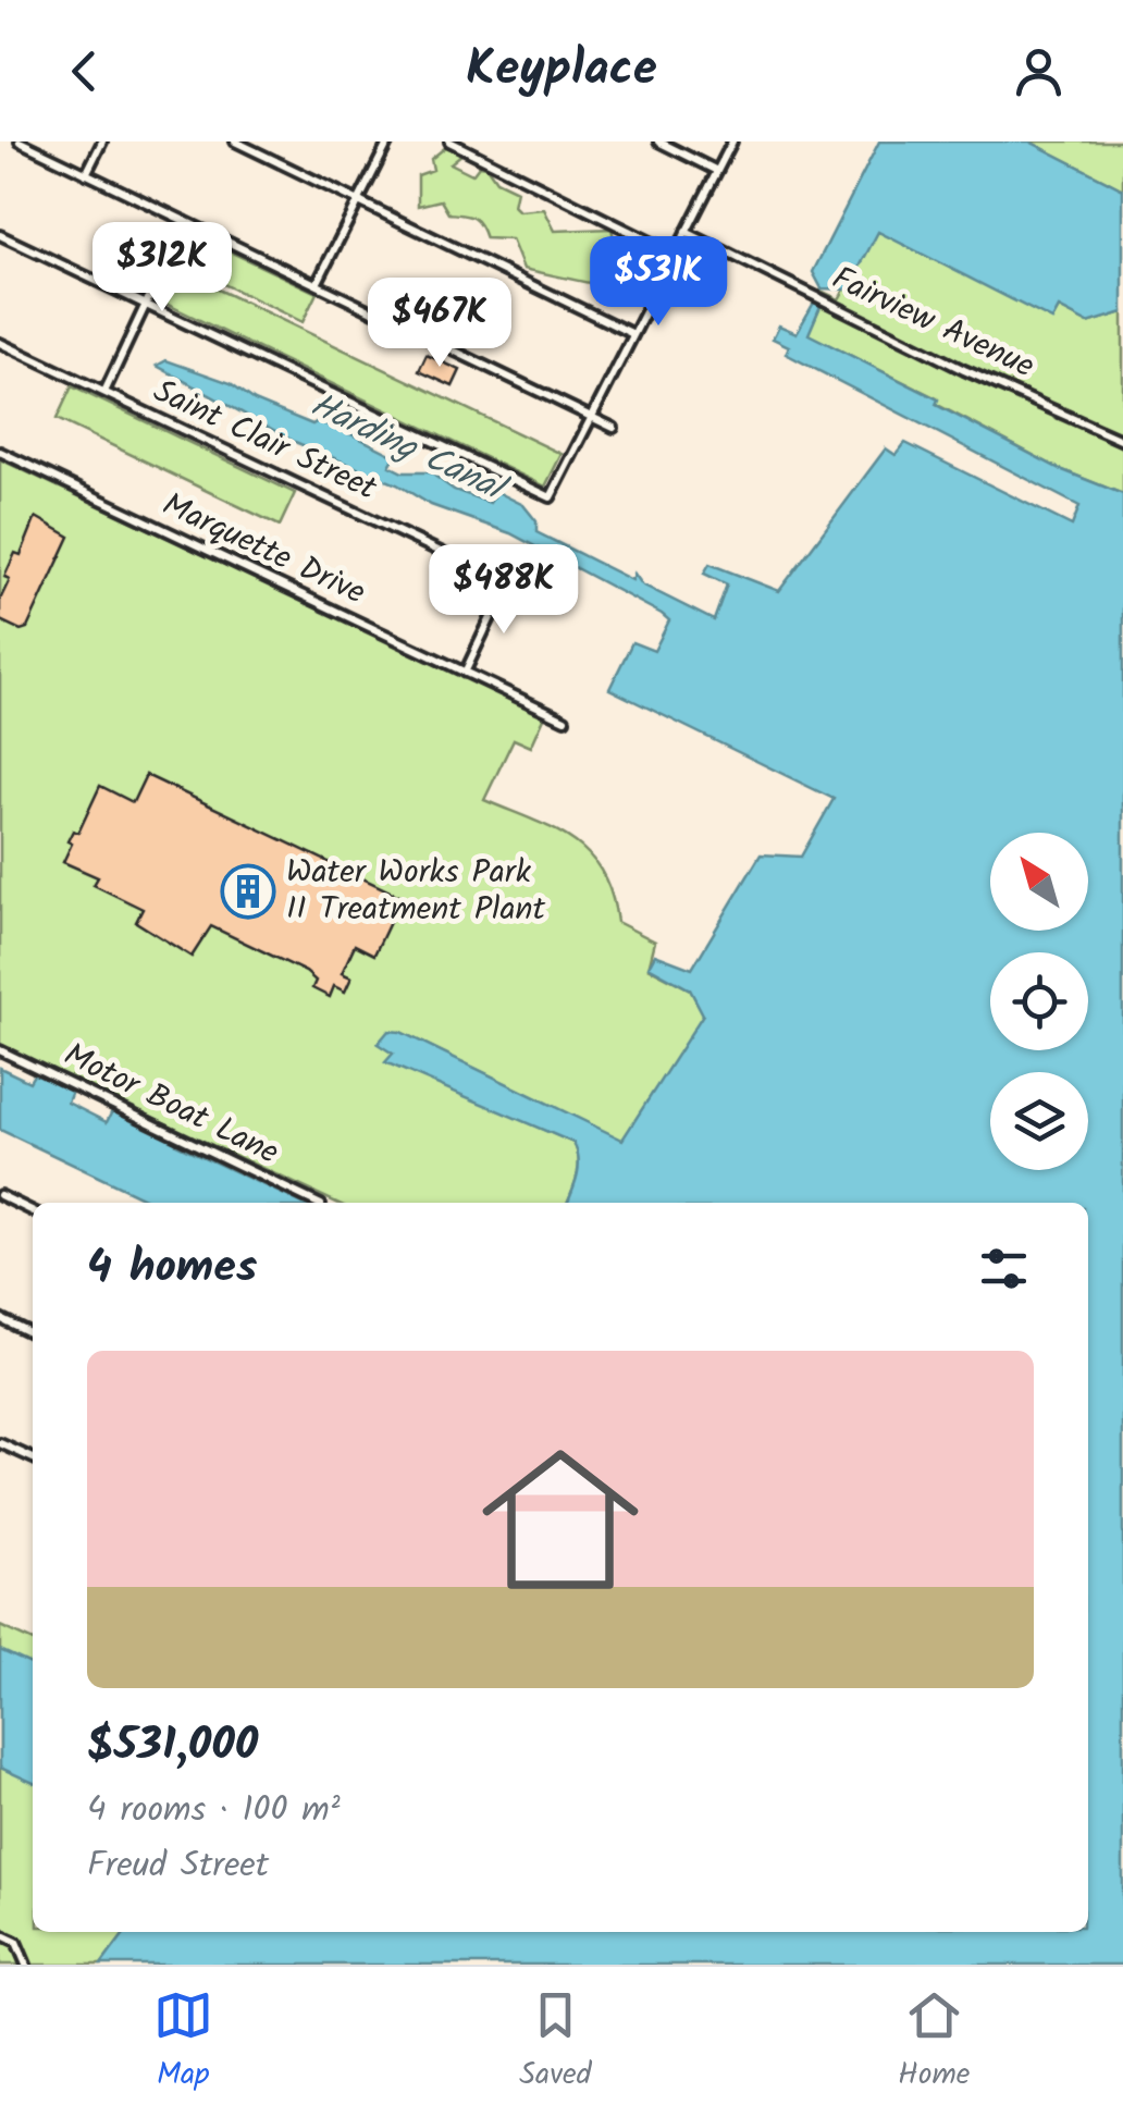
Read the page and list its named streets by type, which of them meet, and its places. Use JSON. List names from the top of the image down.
{
  "streets": {
    "street": [
      "Fairview Avenue",
      "Saint Clair Street",
      "Marquette Drive",
      "Motor Boat Lane"
    ]
  },
  "crossings": [
    ["Saint Clair Street", "Marquette Drive"]
  ],
  "water": ["Harding Canal"],
  "places": {
    "building": ["Water Works Park II Treatment Plant"]
  },
  "north": "top left",
  "page": {
    "header": "Keyplace",
    "price": [
      "$312K",
      "$531K",
      "$467K",
      "$488K"
    ],
    "heading": "4 homes",
    "list": [
      {
        "name": "$531,000",
        "note": "4 rooms · 100 m² · Freud Street"
      }
    ],
    "tabs": ["Map", "Saved", "Home"]
  }
}
